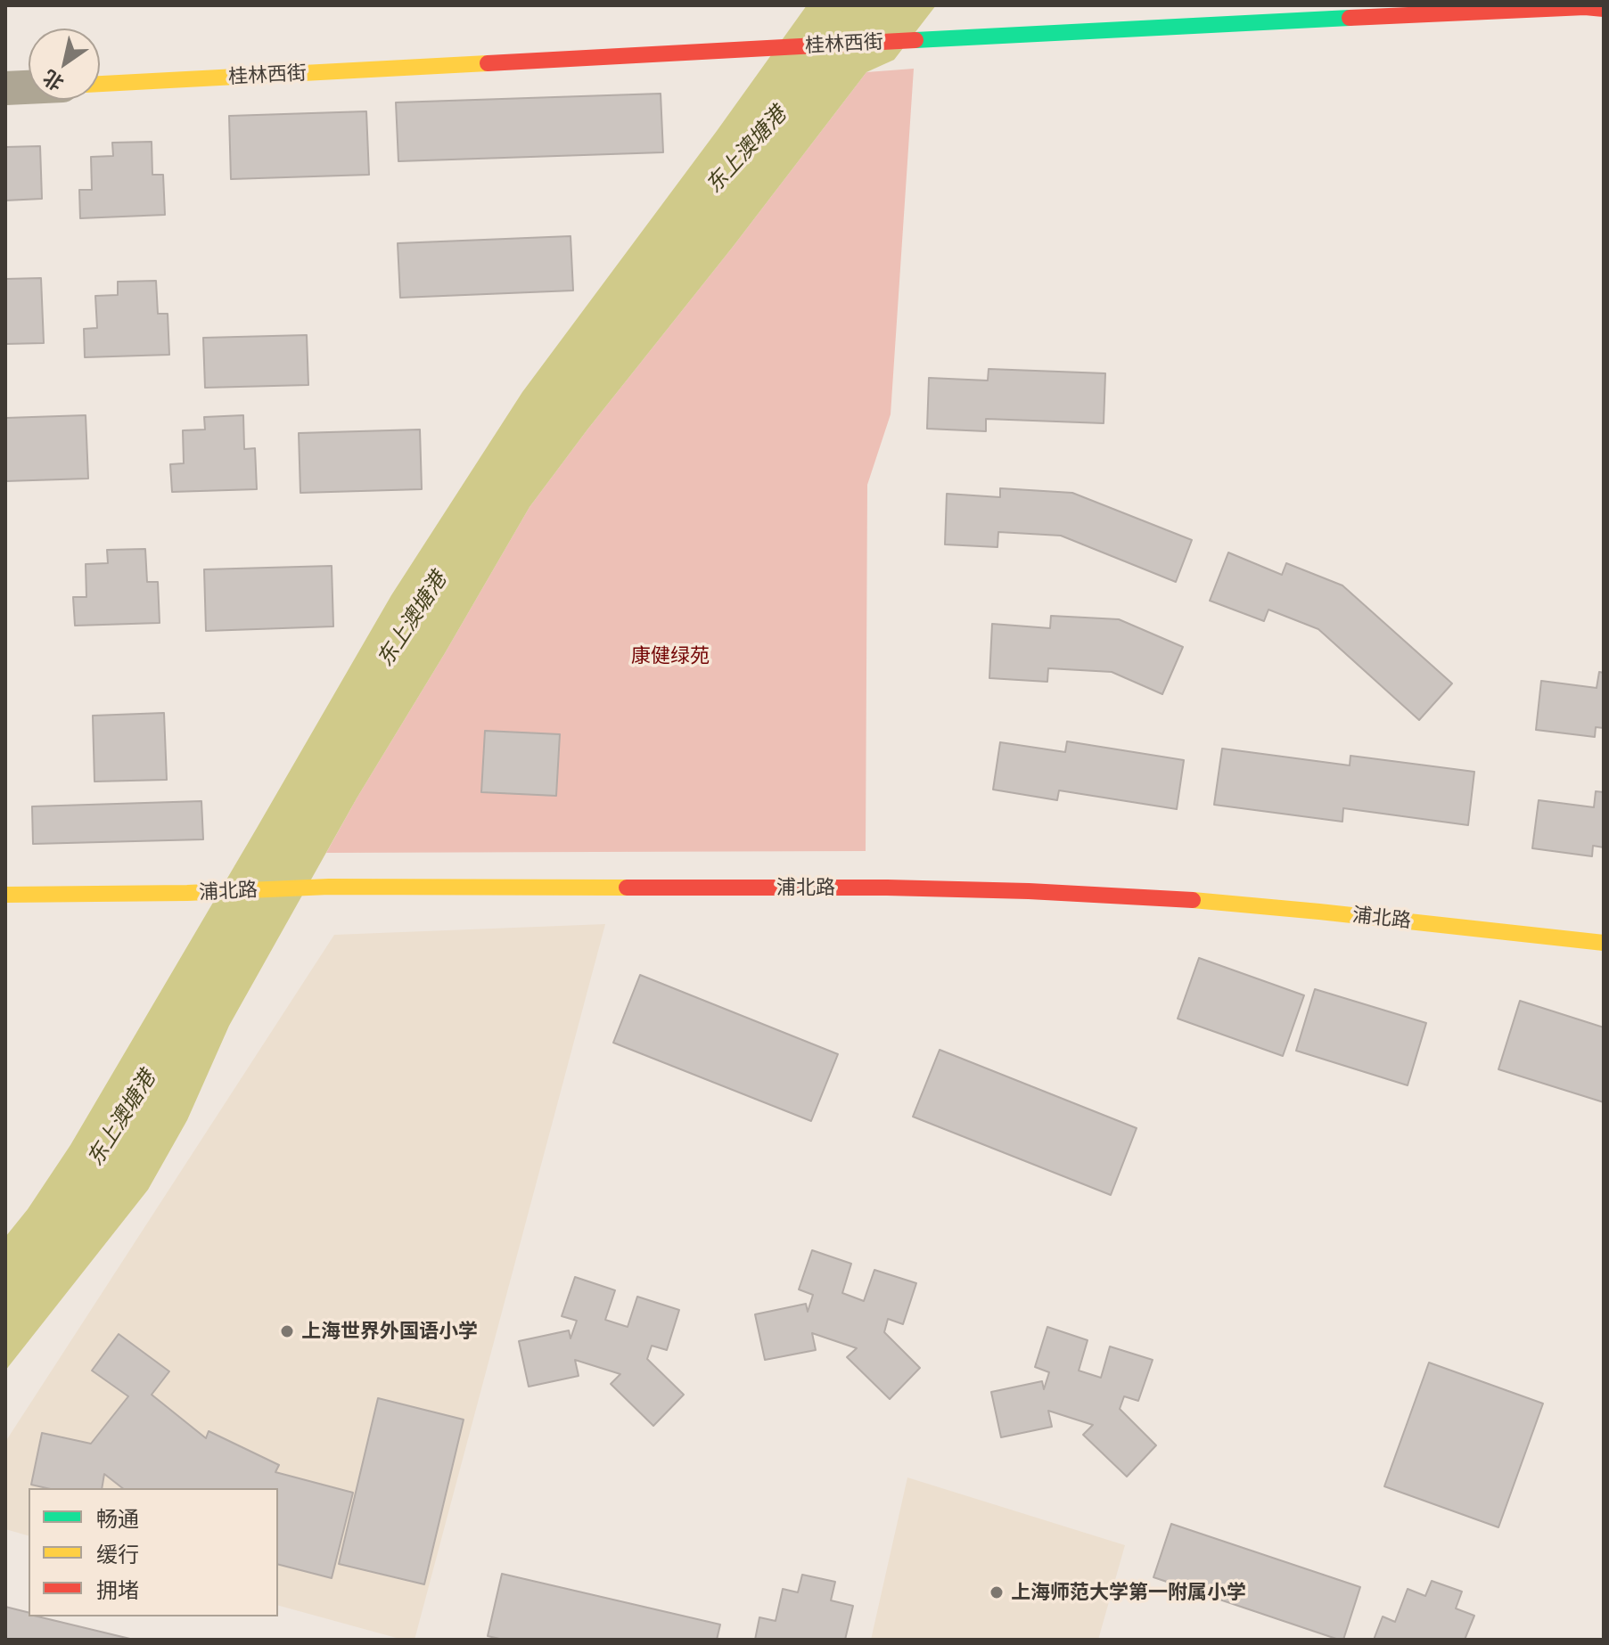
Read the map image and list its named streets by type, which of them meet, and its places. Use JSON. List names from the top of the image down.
{
  "streets": {
    "street": ["桂林西街", "浦北路"]
  },
  "water": ["东上澳塘港"],
  "parks": ["康健绿苑"],
  "places": ["上海世界外国语小学", "上海师范大学第一附属小学"],
  "legend": ["畅通", "缓行", "拥堵"],
  "north": "bottom left"
}
